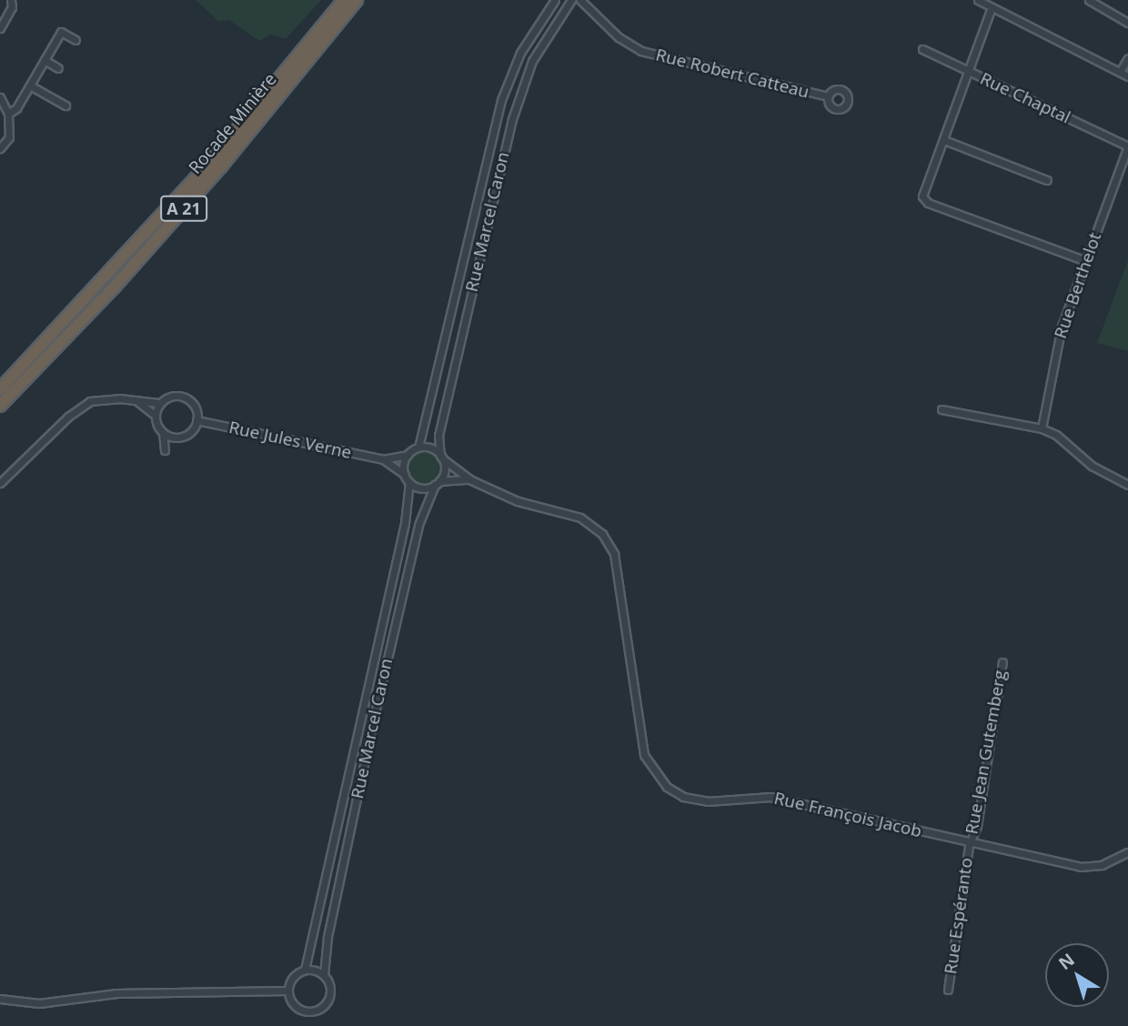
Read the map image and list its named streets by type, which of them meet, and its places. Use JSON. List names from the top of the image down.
{
  "streets": {
    "highway": ["Rocade Minière", "A 21"],
    "street": [
      "Rue Robert Catteau",
      "Rue Chaptal",
      "Rue Marcel Caron",
      "Rue Berthelot",
      "Rue Jules Verne",
      "Rue Jean Gutemberg",
      "Rue François Jacob",
      "Rue Espéranto"
    ]
  },
  "crossings": [
    ["Rue Chaptal", "Rue Berthelot"],
    ["Rue Marcel Caron", "Rue Jules Verne"],
    ["Rue Jean Gutemberg", "Rue François Jacob"],
    ["Rue Jean Gutemberg", "Rue Espéranto"],
    ["Rue François Jacob", "Rue Espéranto"]
  ],
  "north": "top left"
}
